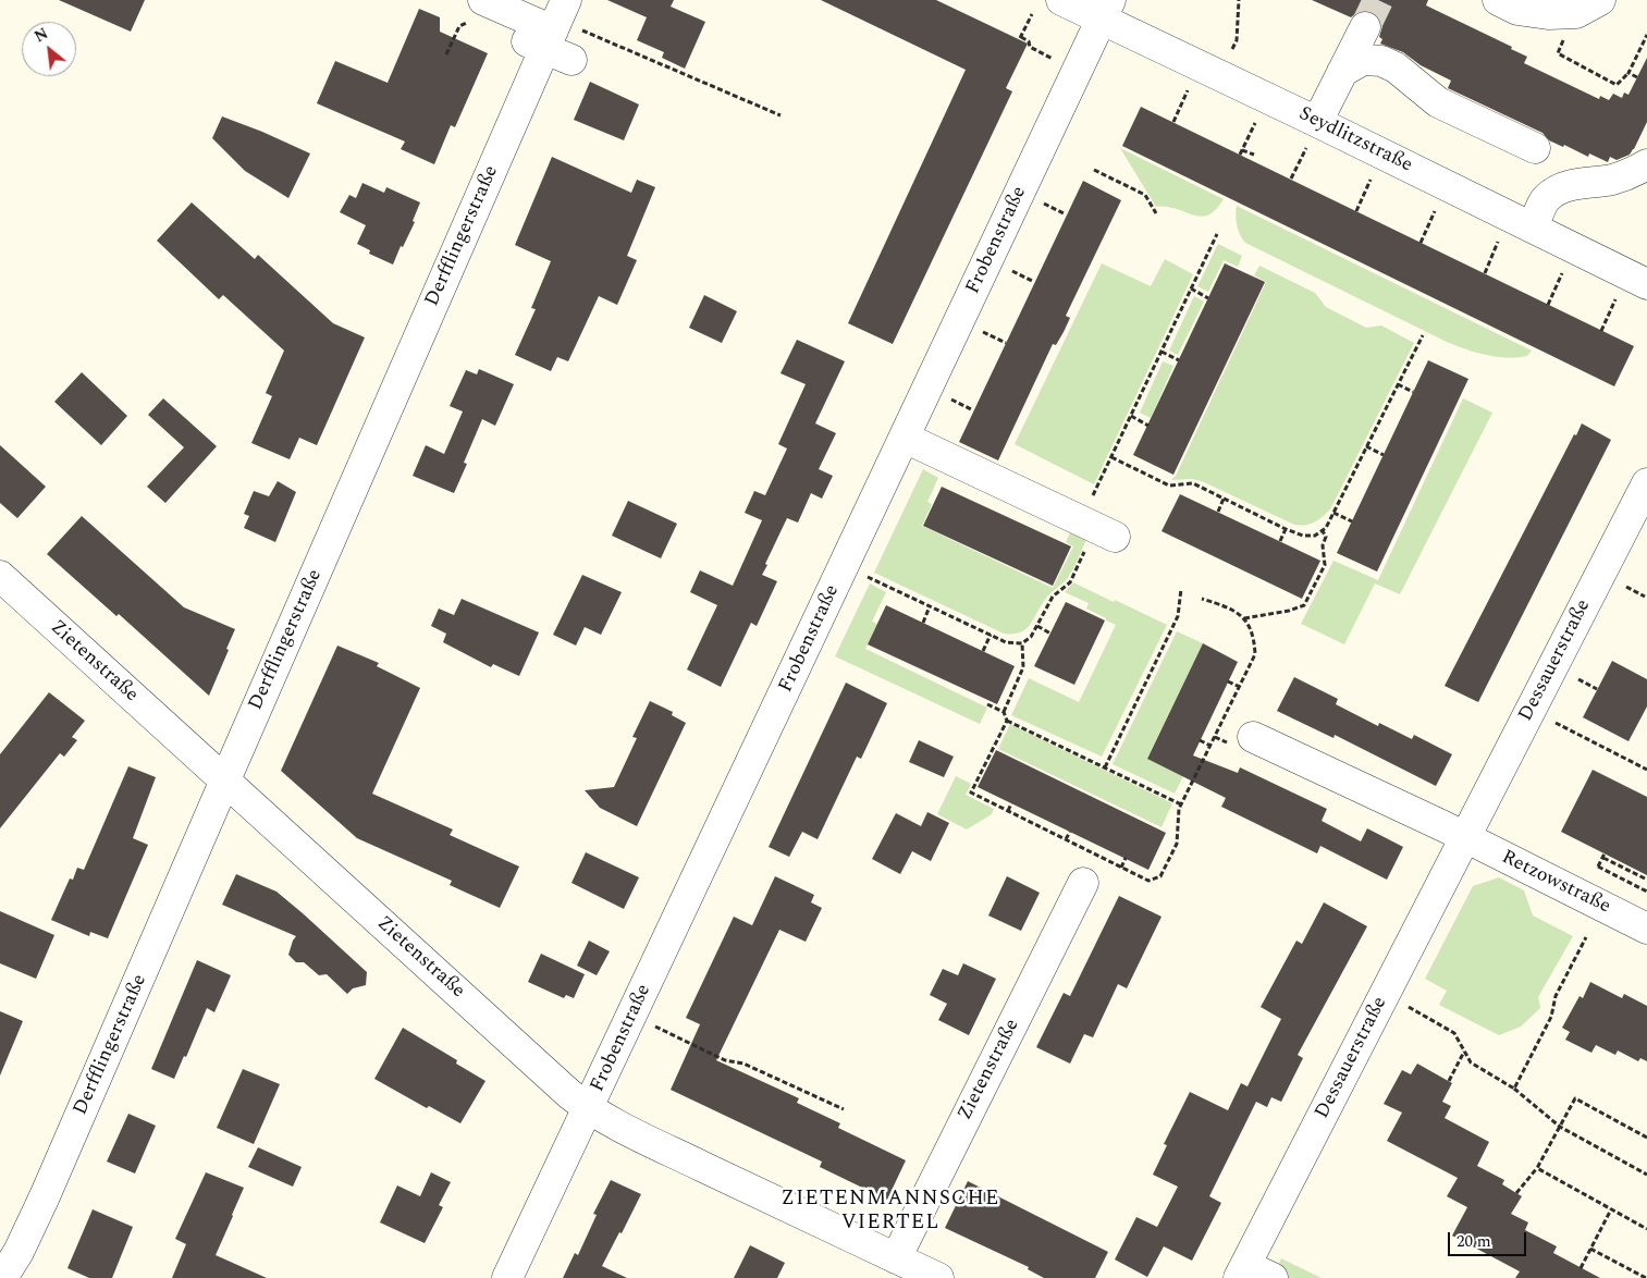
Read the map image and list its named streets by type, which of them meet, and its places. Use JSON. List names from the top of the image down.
{
  "streets": {
    "street": [
      "Seydlitzstraße",
      "Derfflingerstraße",
      "Frobenstraße",
      "Dessauerstraße",
      "Zietenstraße",
      "Retzowstraße"
    ]
  },
  "crossings": [
    ["Seydlitzstraße", "Frobenstraße"],
    ["Derfflingerstraße", "Zietenstraße"],
    ["Frobenstraße", "Zietenstraße"],
    ["Dessauerstraße", "Retzowstraße"]
  ],
  "districts": ["ZIETENMANNSCHE VIERTEL"],
  "scale_bar": "20 m",
  "north": "top left"
}
